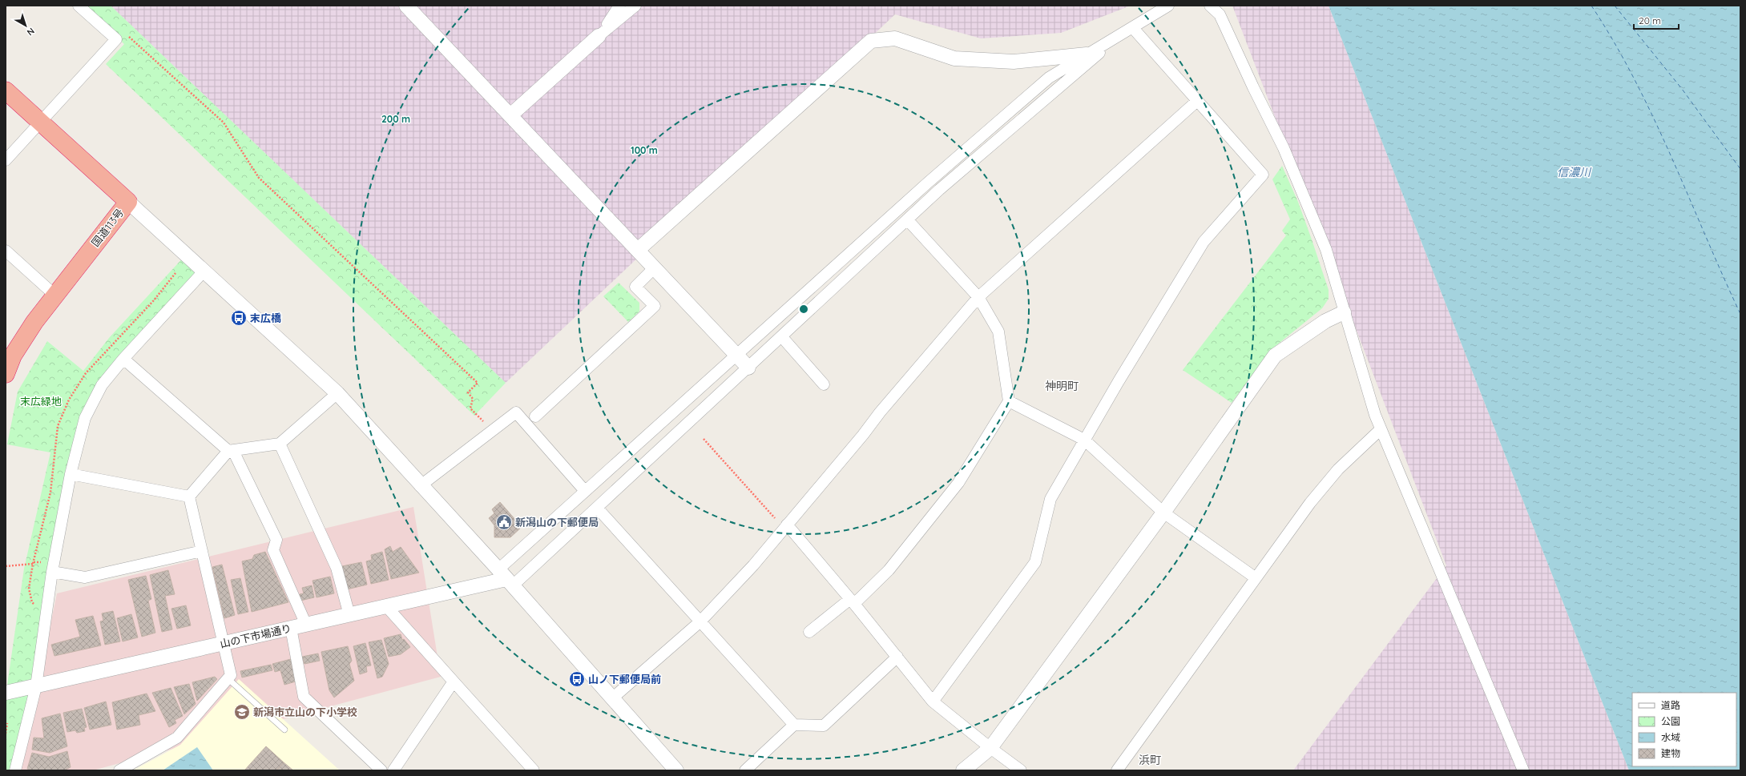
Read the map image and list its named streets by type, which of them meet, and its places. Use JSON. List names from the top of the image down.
{
  "streets": {
    "highway": ["国道113号"],
    "street": ["山の下市場通り"]
  },
  "districts": ["神明町", "浜町"],
  "water": ["信濃川"],
  "parks": ["末広緑地"],
  "places": {
    "bus stop": ["末広橋", "山ノ下郵便局前"],
    "public building": ["新潟山の下郵便局"],
    "school or university": ["新潟市立山の下小学校"]
  },
  "legend": [
    "道路",
    "公園",
    "水域",
    "建物"
  ],
  "scale_bar": "20 m",
  "north": "bottom right",
  "rings": ["200 m", "100 m"]
}
